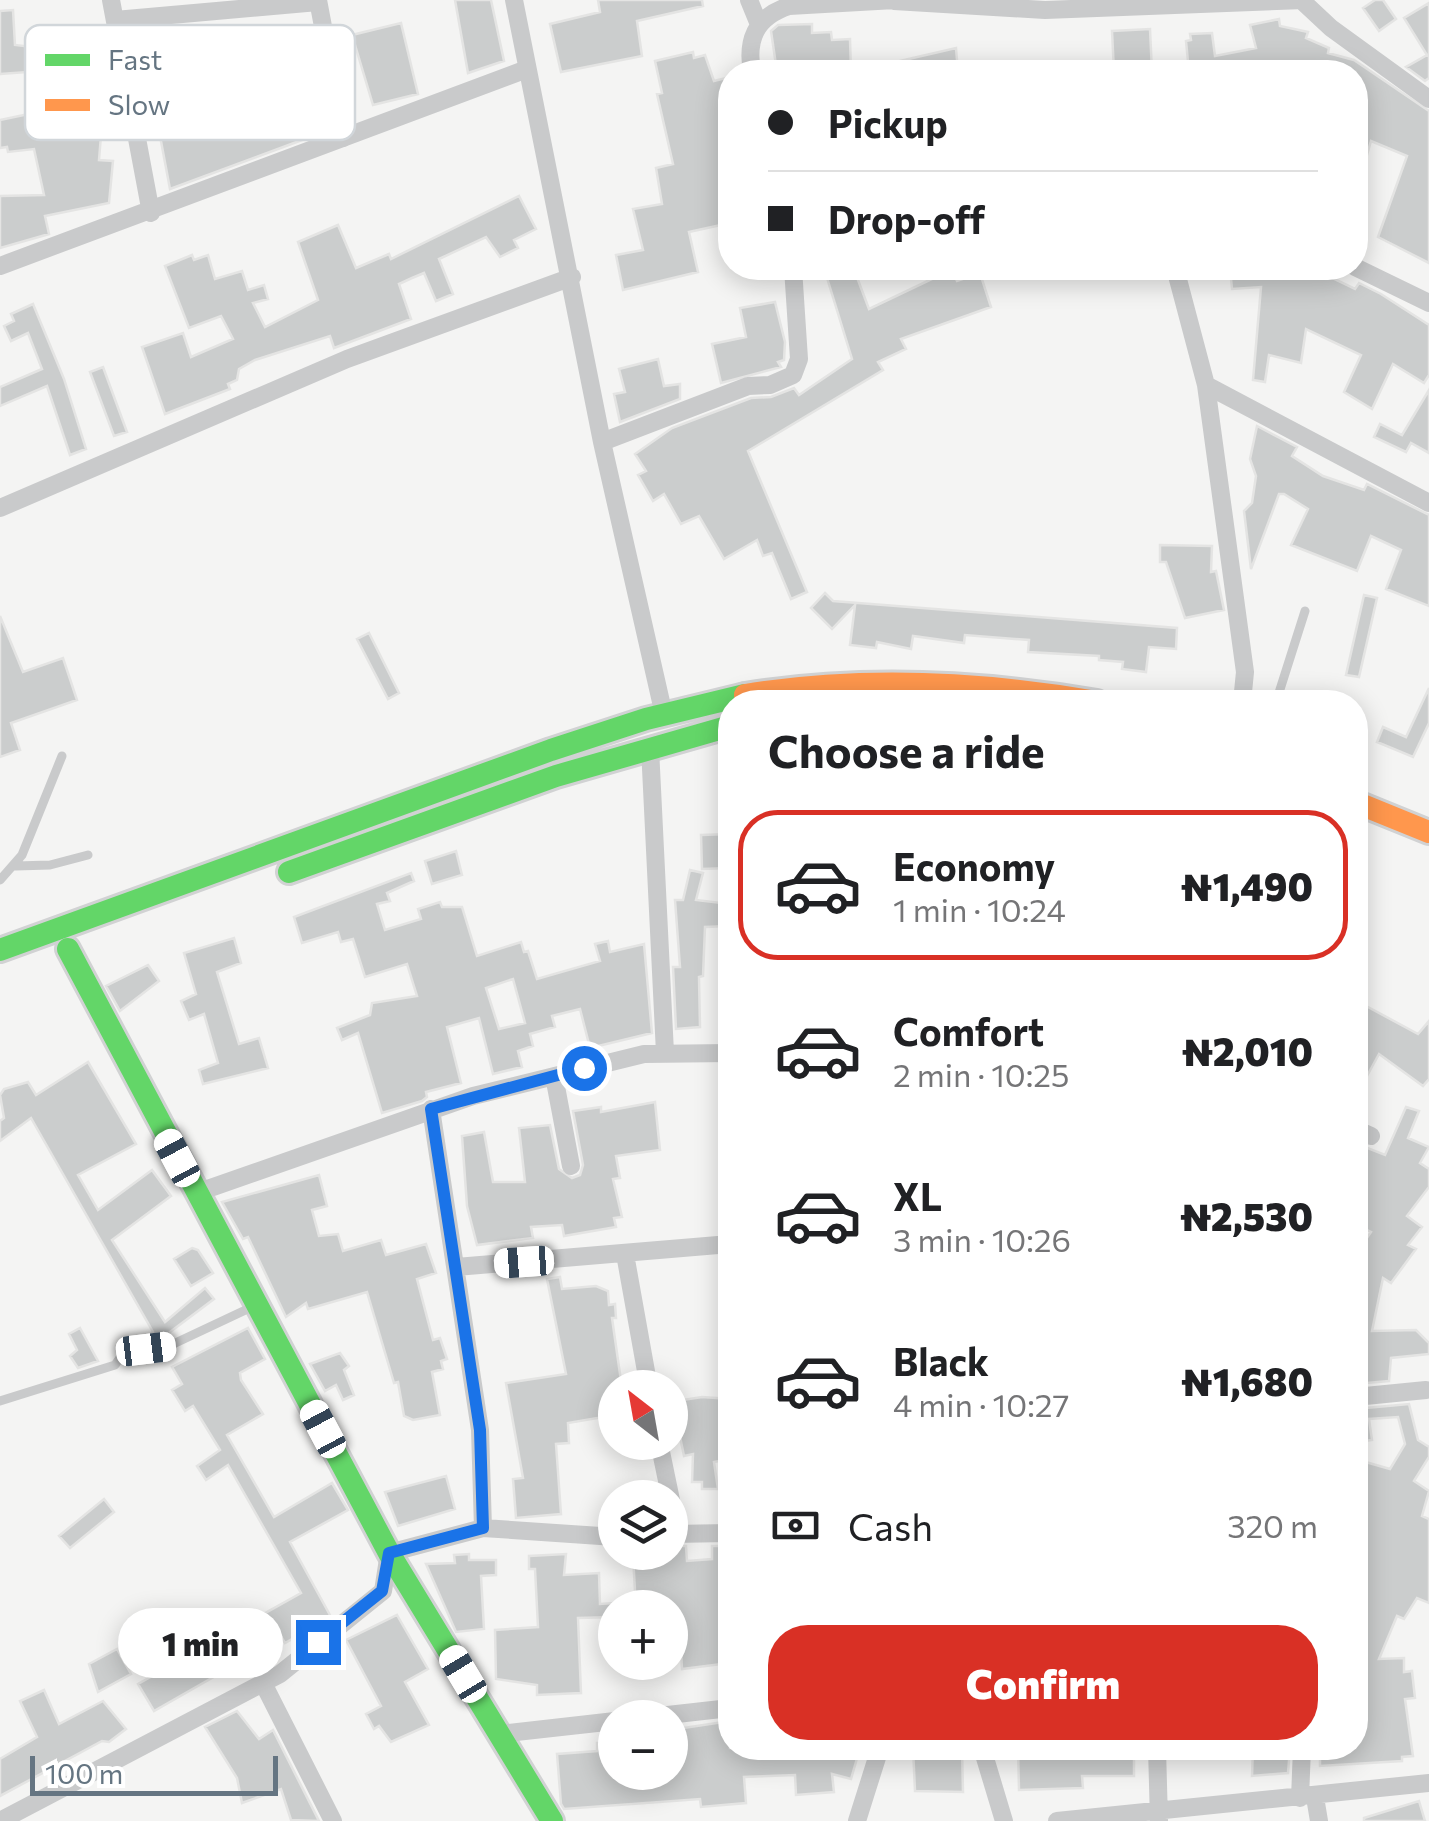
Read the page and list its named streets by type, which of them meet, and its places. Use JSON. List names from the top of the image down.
{
  "legend": ["Fast", "Slow"],
  "scale_bar": "100 m",
  "north": "top left",
  "page": {
    "banner": ["Pickup", "Drop-off"],
    "heading": "Choose a ride",
    "list": [
      {
        "name": "Economy",
        "note": "1 min · 10:24",
        "value": "₦1,490"
      },
      {
        "name": "Comfort",
        "note": "2 min · 10:25",
        "value": "₦2,010"
      },
      {
        "name": "XL",
        "note": "3 min · 10:26",
        "value": "₦2,530"
      },
      {
        "name": "Black",
        "note": "4 min · 10:27",
        "value": "₦1,680"
      }
    ],
    "map_buttons": ["+", "−"],
    "pay": ["Cash", "320 m"],
    "buttons": "Confirm",
    "bubble": "1 min",
    "scale": "100 m"
  }
}
